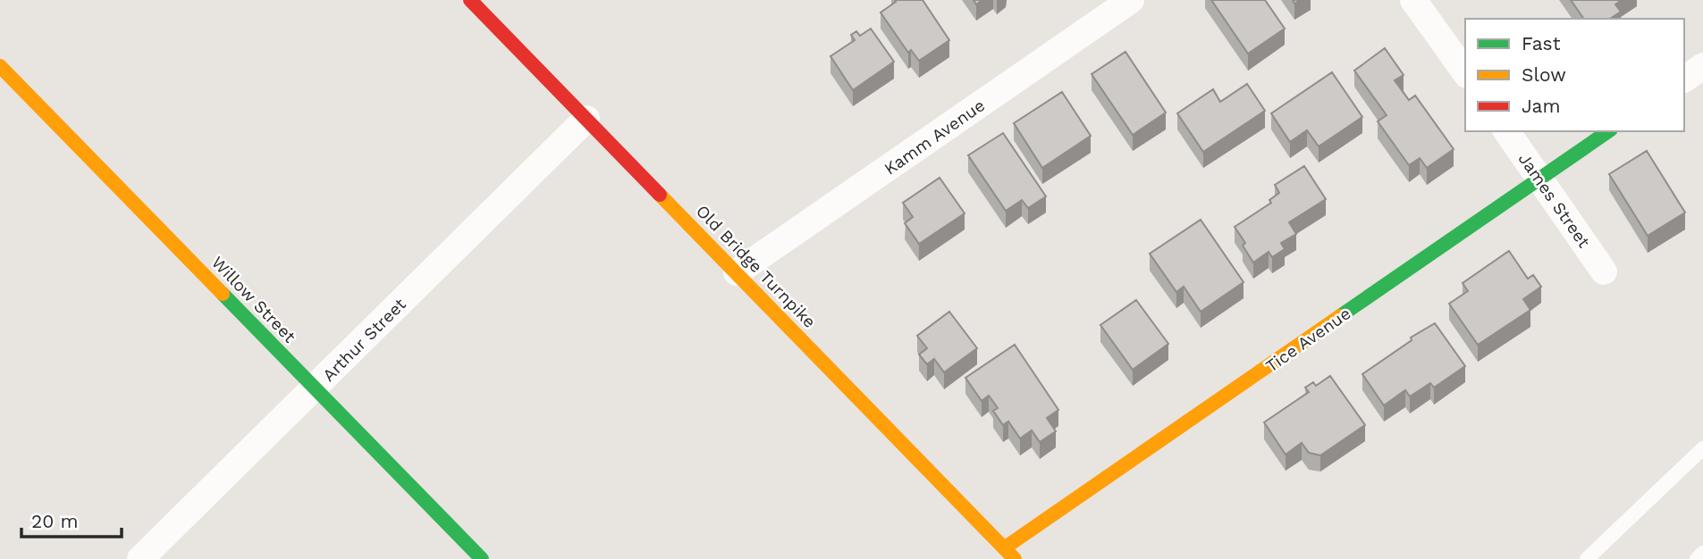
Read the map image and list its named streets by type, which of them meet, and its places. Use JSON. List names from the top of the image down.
{
  "streets": {
    "street": [
      "Kamm Avenue",
      "James Street",
      "Old Bridge Turnpike",
      "Willow Street",
      "Arthur Street",
      "Tice Avenue"
    ]
  },
  "crossings": [
    ["Kamm Avenue", "Old Bridge Turnpike"],
    ["James Street", "Tice Avenue"],
    ["Old Bridge Turnpike", "Arthur Street"],
    ["Old Bridge Turnpike", "Tice Avenue"],
    ["Willow Street", "Arthur Street"]
  ],
  "legend": ["Fast", "Slow", "Jam"],
  "scale_bar": "20 m"
}
